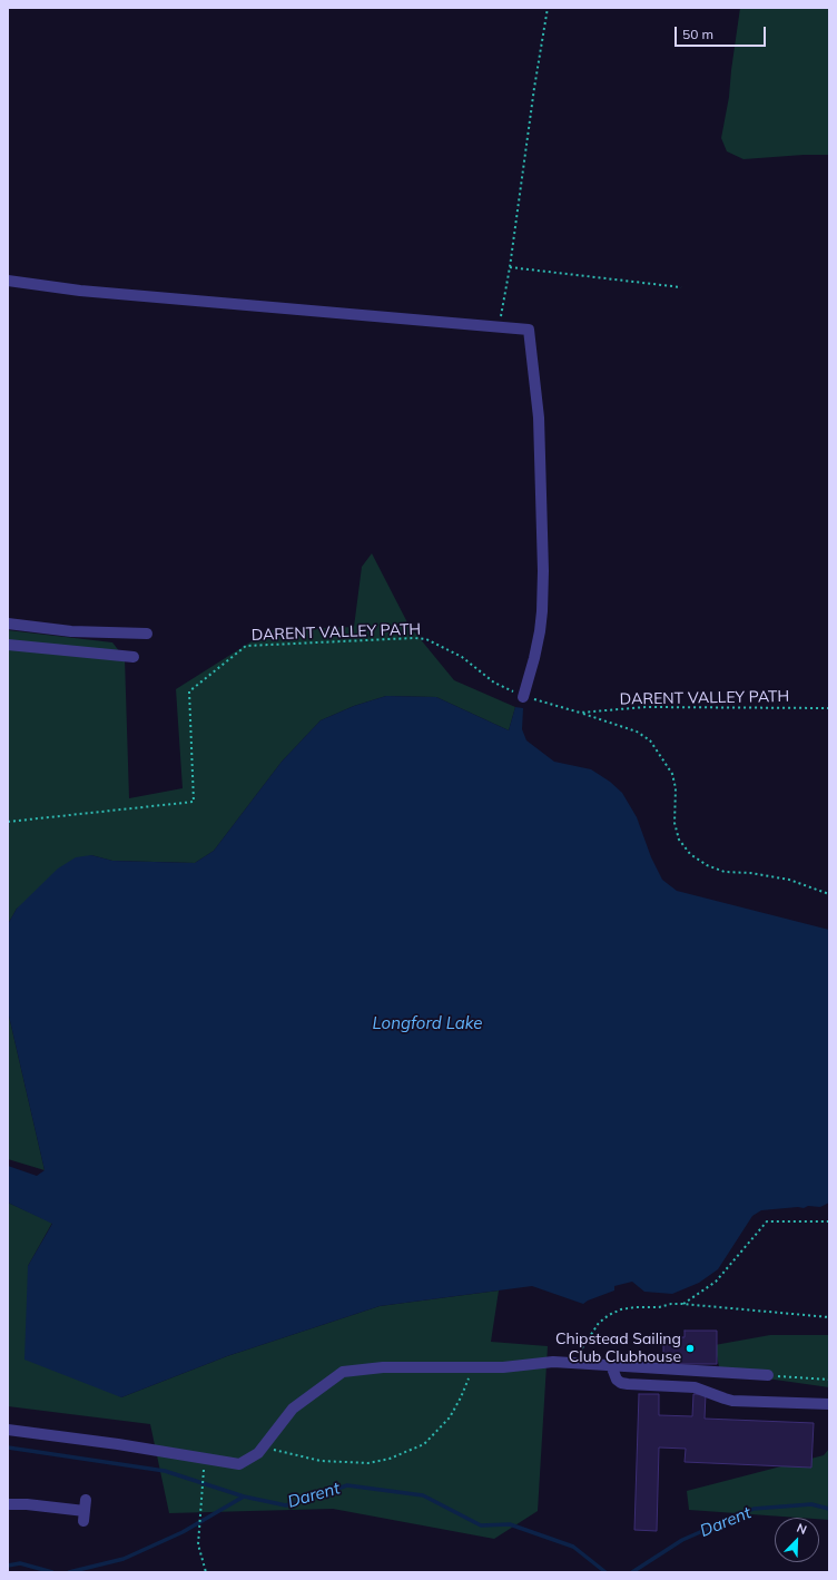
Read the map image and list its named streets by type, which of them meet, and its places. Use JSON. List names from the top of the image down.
{
  "streets": {
    "path": ["DARENT VALLEY PATH"]
  },
  "water": ["Longford Lake", "Darent"],
  "places": ["Chipstead Sailing Club Clubhouse"],
  "scale_bar": "50 m",
  "north": "top right"
}
